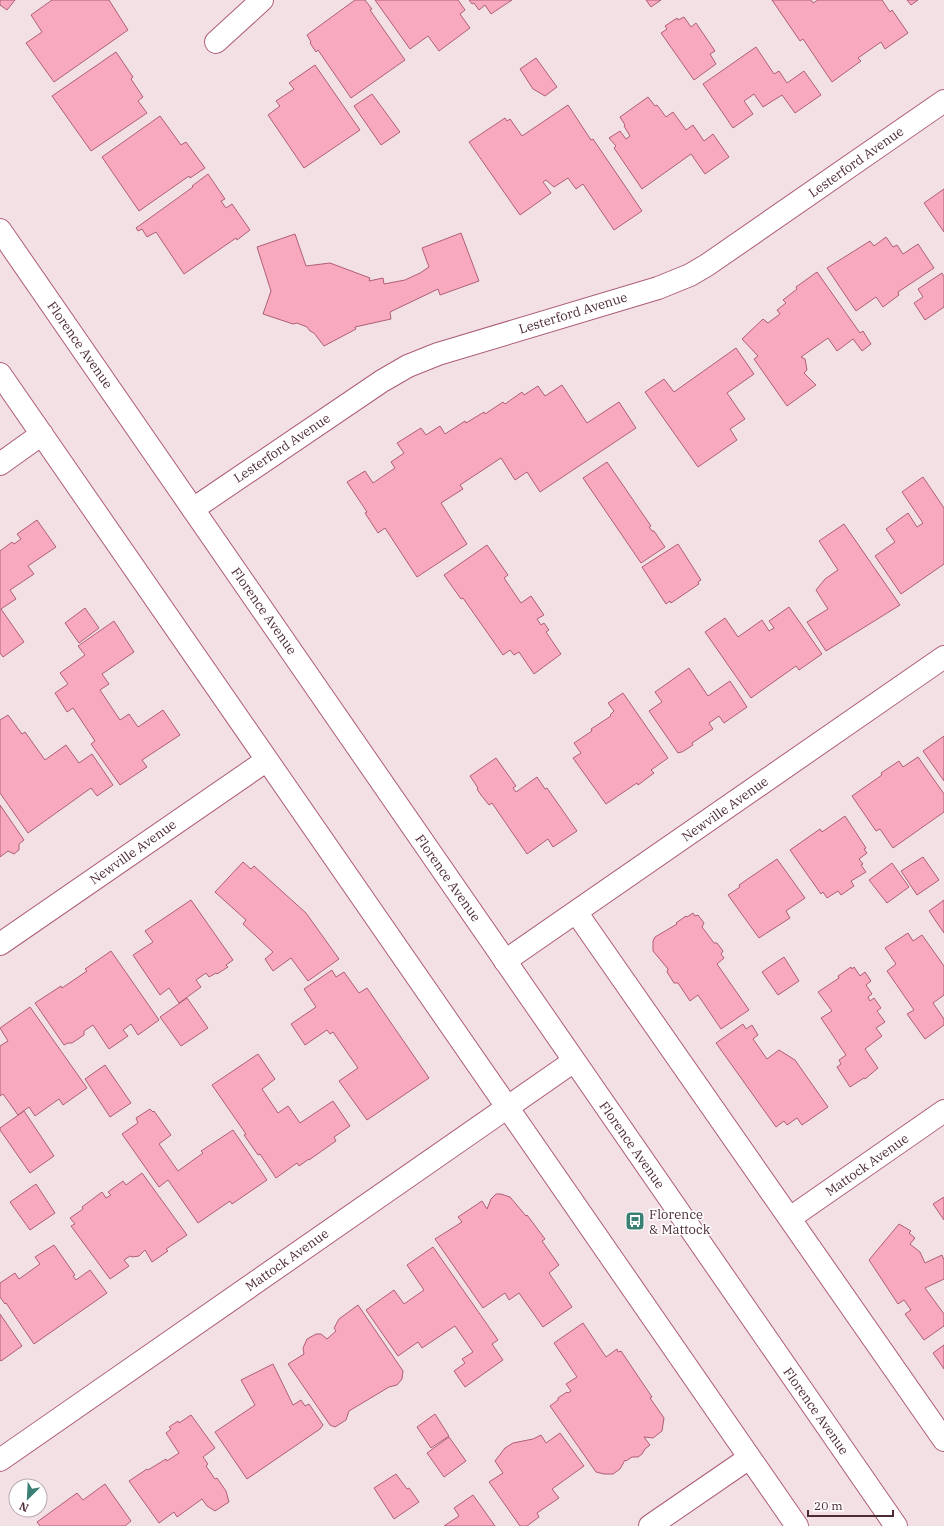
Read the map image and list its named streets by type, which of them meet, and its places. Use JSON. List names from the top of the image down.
{
  "streets": {
    "street": [
      "Lesterford Avenue",
      "Florence Avenue",
      "Newville Avenue",
      "Mattock Avenue"
    ]
  },
  "crossings": [
    ["Lesterford Avenue", "Florence Avenue"],
    ["Florence Avenue", "Newville Avenue"],
    ["Florence Avenue", "Mattock Avenue"]
  ],
  "places": {
    "bus stop": ["Florence & Mattock"]
  },
  "scale_bar": "20 m",
  "north": "bottom left"
}
